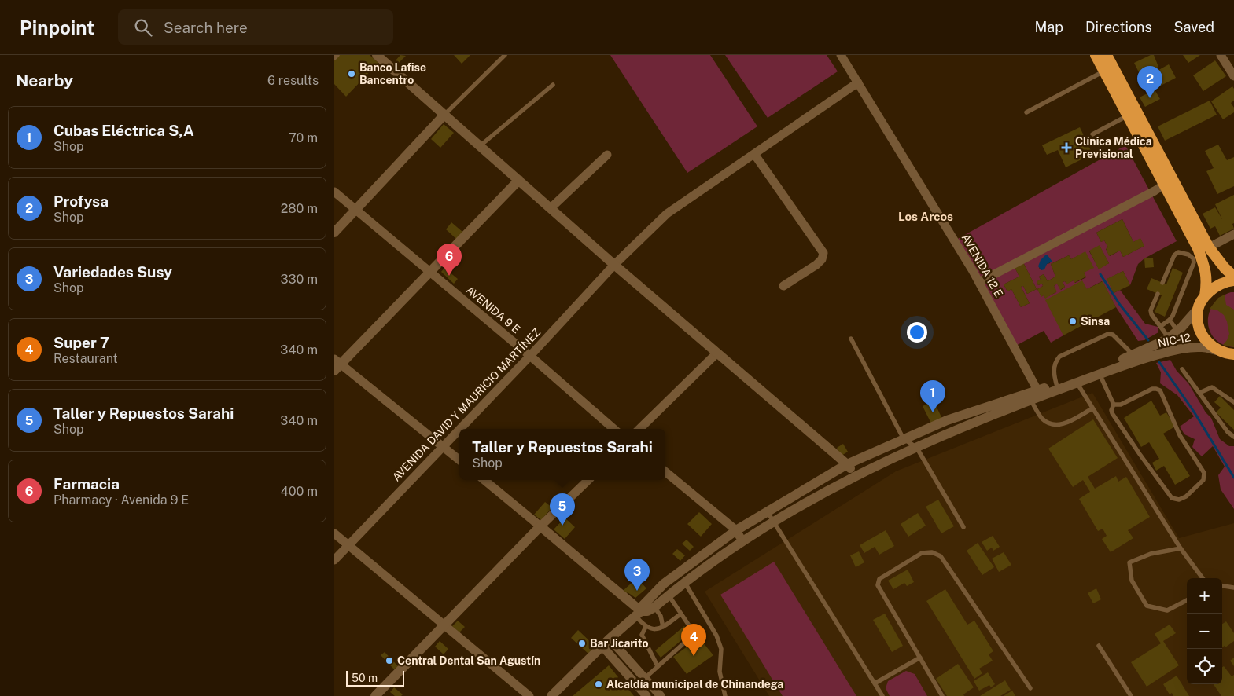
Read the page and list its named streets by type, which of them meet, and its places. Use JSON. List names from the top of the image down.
{
  "streets": {
    "highway": ["NIC-12"],
    "street": ["AVENIDA 12 E", "AVENIDA 9 E", "AVENIDA DAVID Y MAURICIO MARTÍNEZ"]
  },
  "crossings": [
    ["AVENIDA 12 E", "AVENIDA DAVID Y MAURICIO MARTÍNEZ"],
    ["AVENIDA 9 E", "AVENIDA DAVID Y MAURICIO MARTÍNEZ"]
  ],
  "districts": ["Los Arcos"],
  "places": {
    "other": [
      "Banco Lafise Bancentro",
      "Sinsa",
      "Bar Jicarito",
      "Central Dental San Agustín",
      "Alcaldía municipal de Chinandega"
    ],
    "health": ["Clínica Médica Previsional"]
  },
  "scale_bar": "50 m",
  "page": {
    "header": "Pinpoint",
    "search": "Search here",
    "nav": ["Map", "Directions", "Saved"],
    "heading": ["Nearby", "6 results"],
    "pins": [
      "2",
      "6",
      "1",
      "5",
      "3",
      "4"
    ],
    "list": [
      {
        "mark": "1",
        "name": "Cubas Eléctrica S,A",
        "note": "Shop",
        "value": "70 m"
      },
      {
        "mark": "2",
        "name": "Profysa",
        "note": "Shop",
        "value": "280 m"
      },
      {
        "mark": "3",
        "name": "Variedades Susy",
        "note": "Shop",
        "value": "330 m"
      },
      {
        "mark": "4",
        "name": "Super 7",
        "note": "Restaurant",
        "value": "340 m"
      },
      {
        "mark": "5",
        "name": "Taller y Repuestos Sarahi",
        "note": "Shop",
        "value": "340 m"
      },
      {
        "mark": "6",
        "name": "Farmacia",
        "note": "Pharmacy · Avenida 9 E",
        "value": "400 m"
      }
    ],
    "popup": ["Taller y Repuestos Sarahi", "Shop"],
    "map_buttons": ["+", "−"],
    "scale": "50 m"
  }
}
